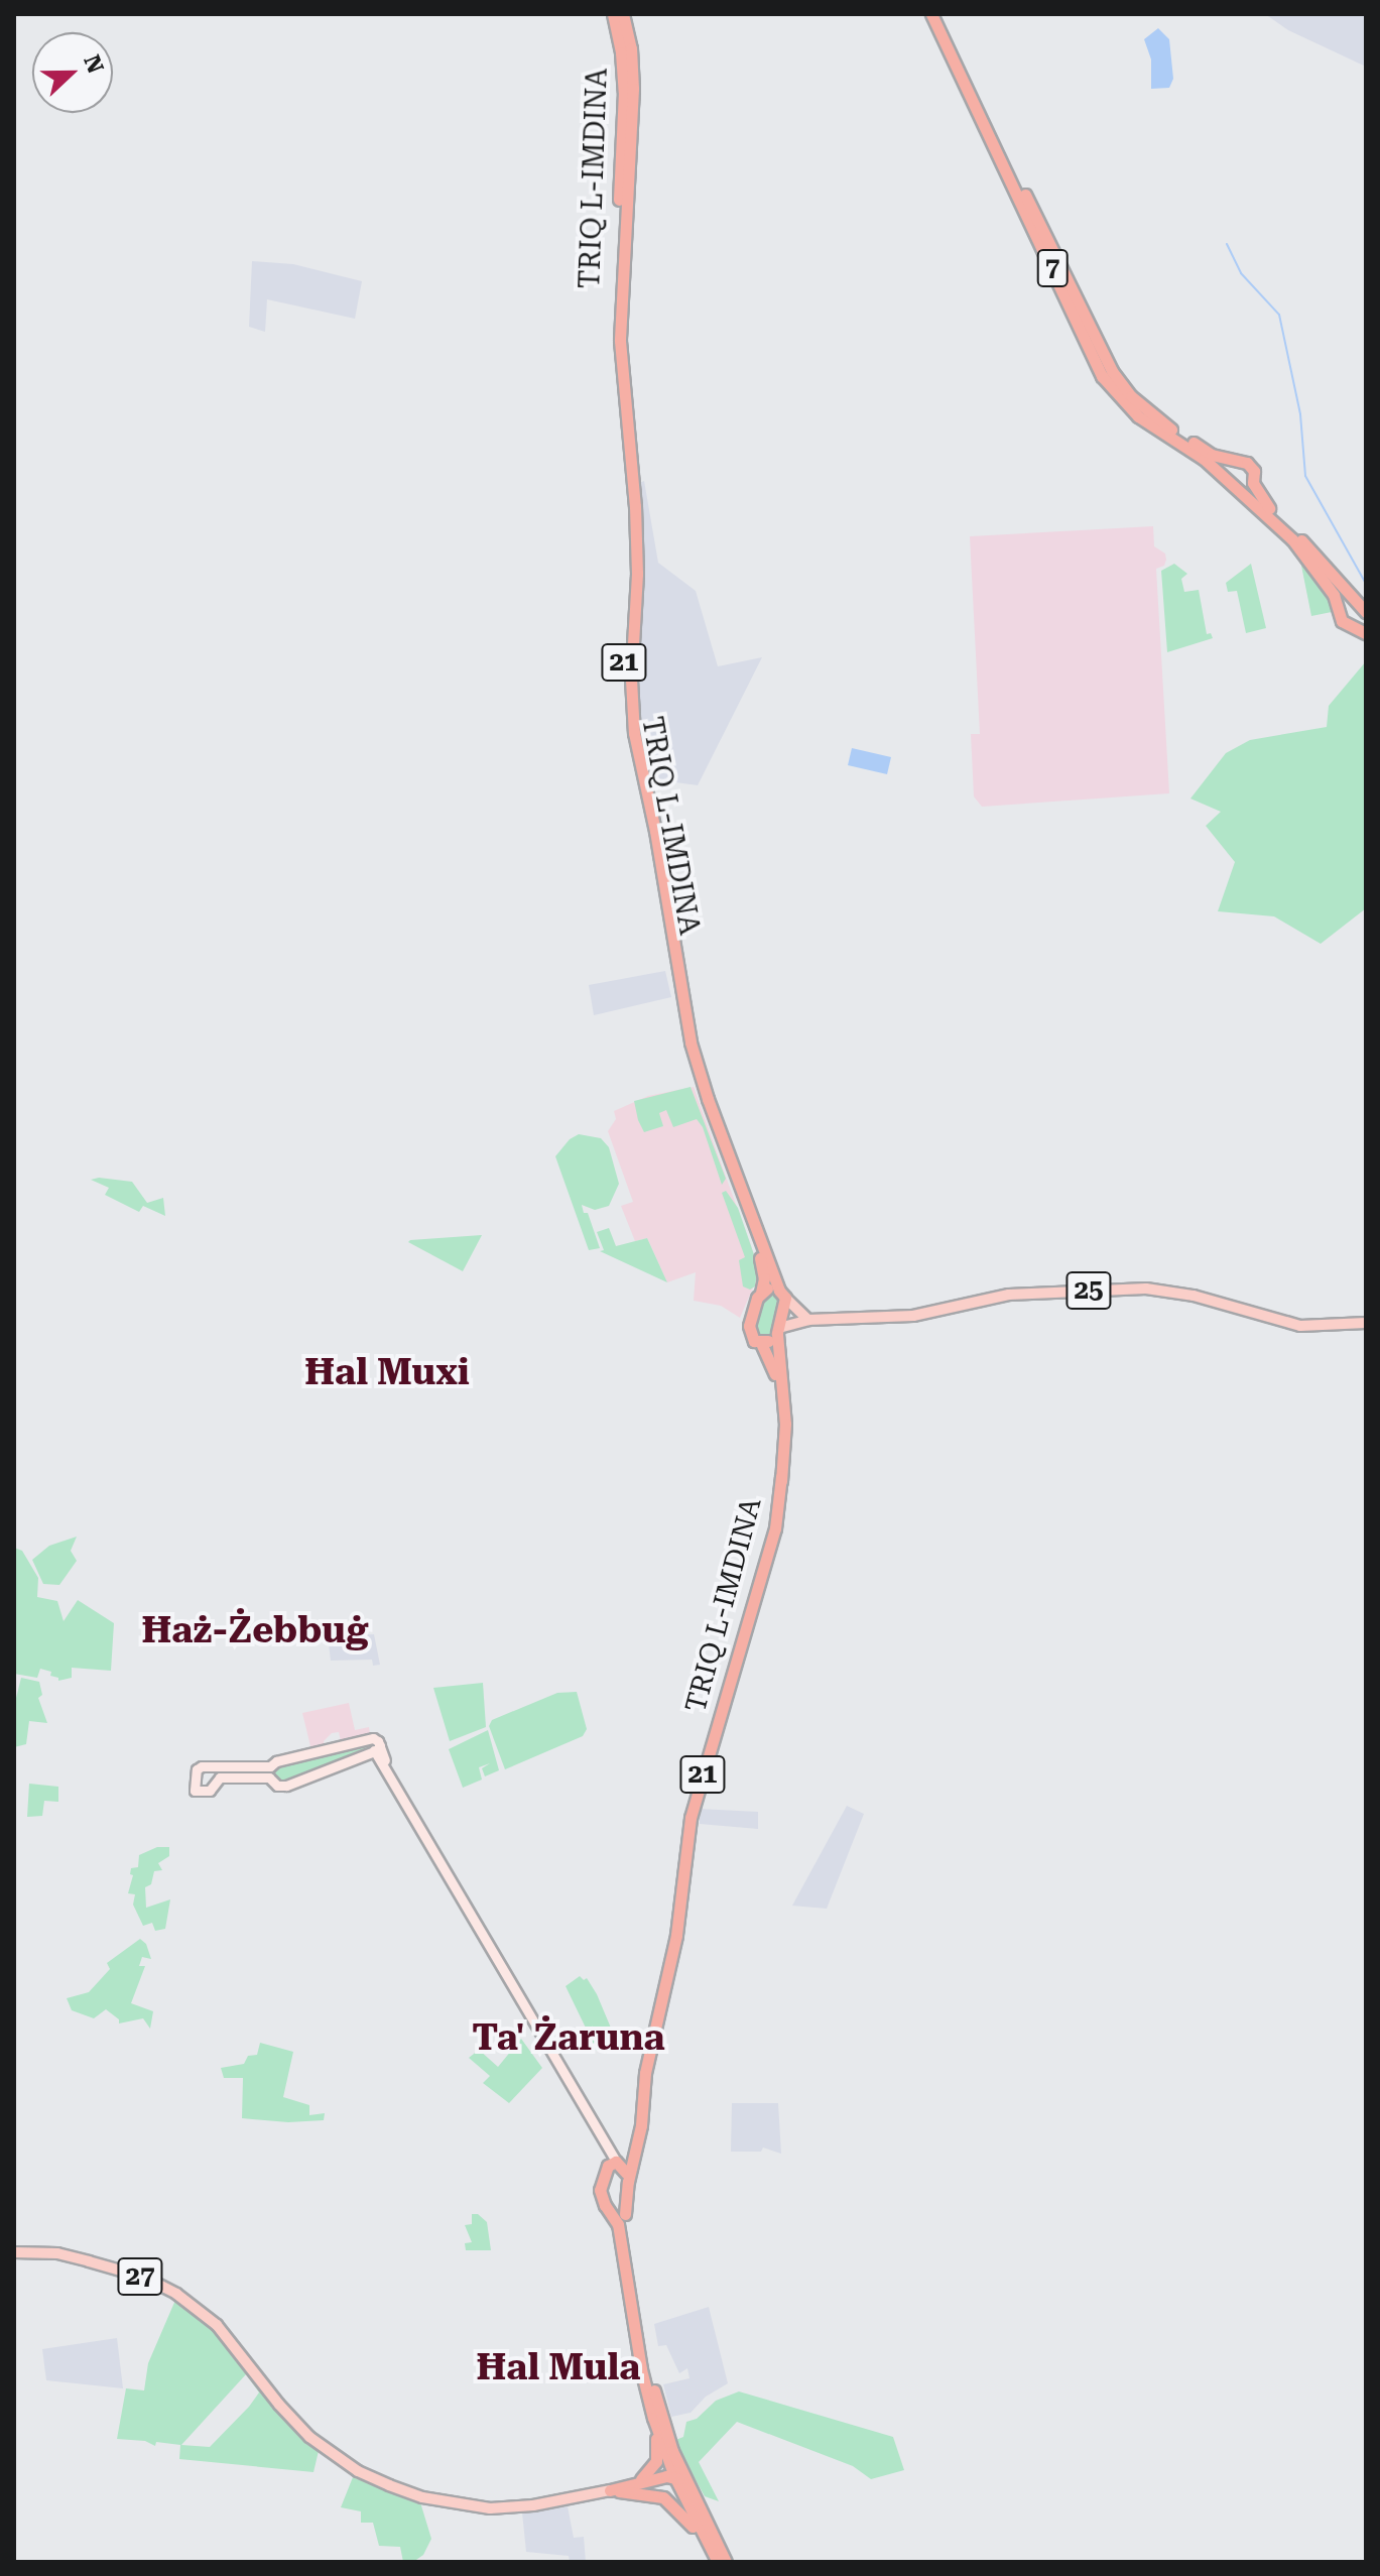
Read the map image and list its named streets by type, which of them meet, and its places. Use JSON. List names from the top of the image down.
{
  "streets": {
    "highway": [
      "TRIQ L-IMDINA",
      "7",
      "21",
      "27"
    ],
    "main road": ["25"]
  },
  "crossings": [
    ["TRIQ L-IMDINA", "25"],
    ["TRIQ L-IMDINA", "27"]
  ],
  "districts": [
    "Ħal Muxi",
    "Ħaż-Żebbuġ",
    "Ta' Żaruna",
    "Ħal Mula"
  ],
  "north": "right"
}
